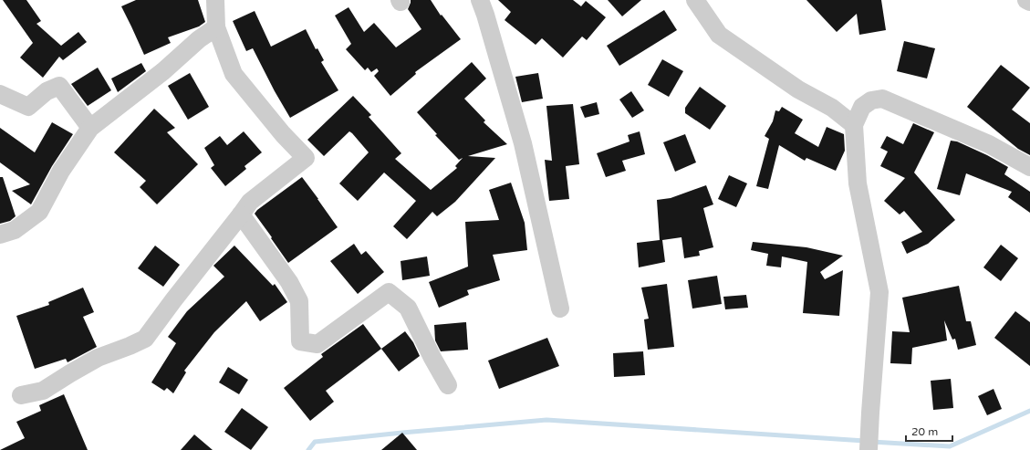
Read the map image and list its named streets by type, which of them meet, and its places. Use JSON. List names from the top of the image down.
{
  "scale_bar": "20 m"
}
